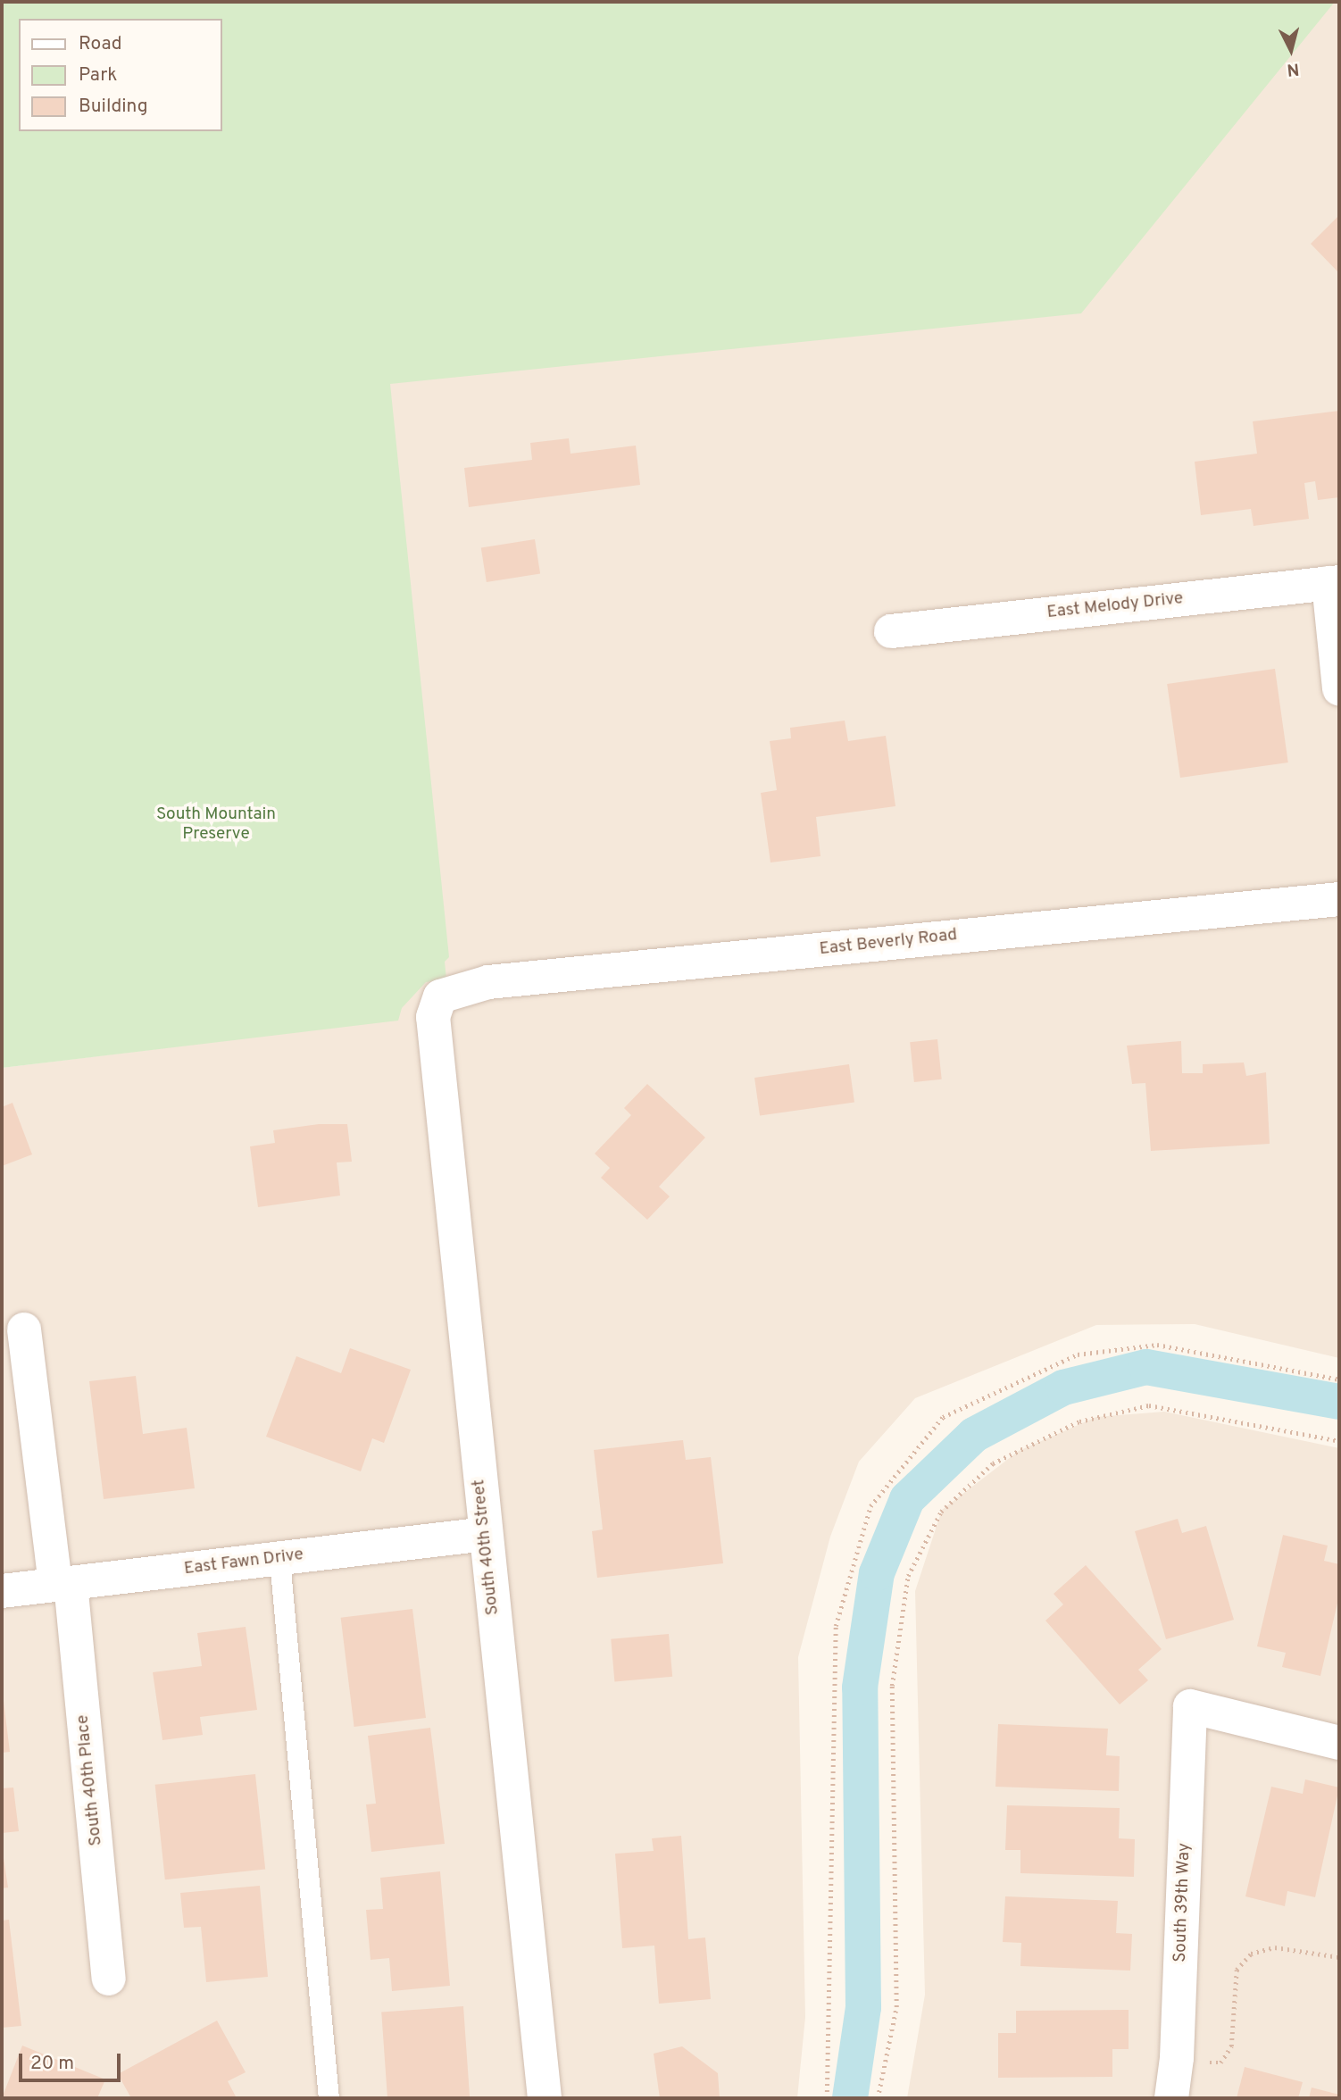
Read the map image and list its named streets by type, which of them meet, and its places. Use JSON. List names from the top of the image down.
{
  "streets": {
    "street": [
      "East Melody Drive",
      "East Beverly Road",
      "South 40th Street",
      "East Fawn Drive",
      "South 40th Place",
      "South 39th Way"
    ]
  },
  "crossings": [
    ["East Beverly Road", "South 40th Street"],
    ["South 40th Street", "East Fawn Drive"],
    ["East Fawn Drive", "South 40th Place"]
  ],
  "parks": ["South Mountain Preserve"],
  "legend": ["Road", "Park", "Building"],
  "scale_bar": "20 m",
  "north": "bottom"
}
